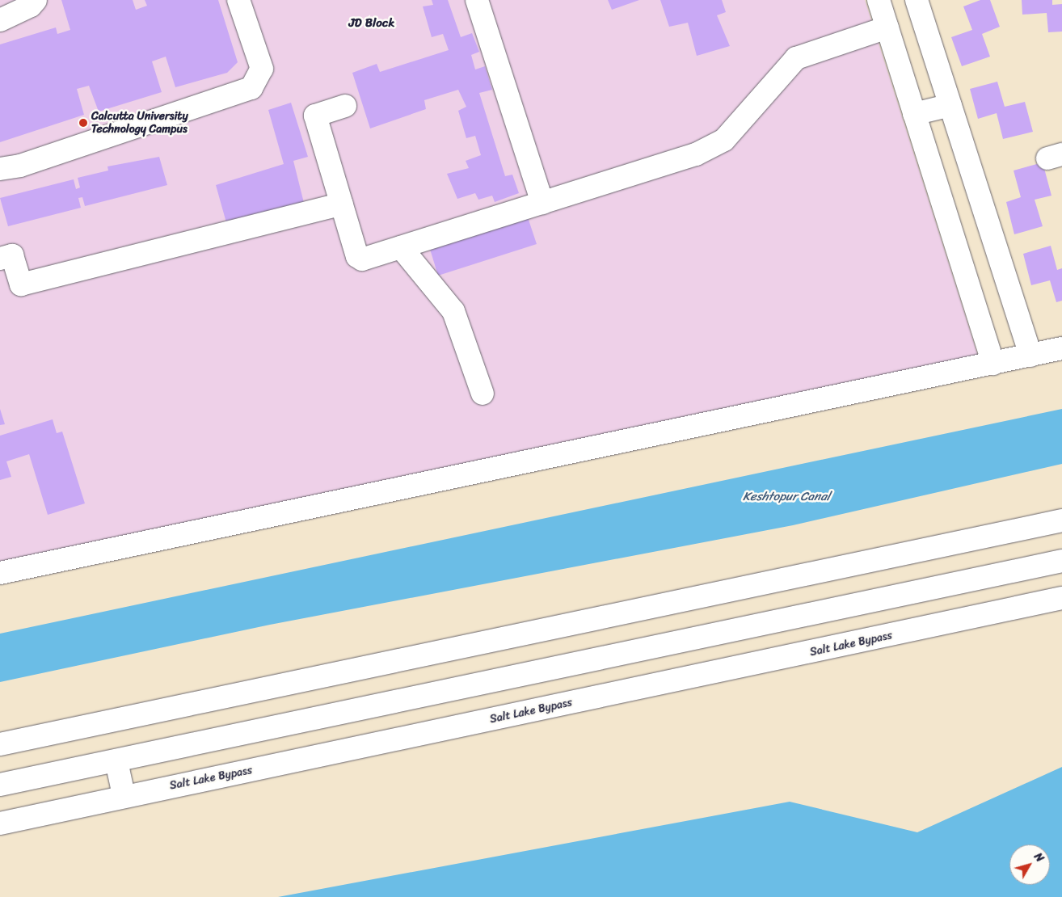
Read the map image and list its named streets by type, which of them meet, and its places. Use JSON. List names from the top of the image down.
{
  "streets": {
    "main road": ["Salt Lake Bypass"]
  },
  "districts": ["JD Block"],
  "water": ["Keshtopur Canal"],
  "places": ["Calcutta University Technology Campus"],
  "north": "top right"
}
